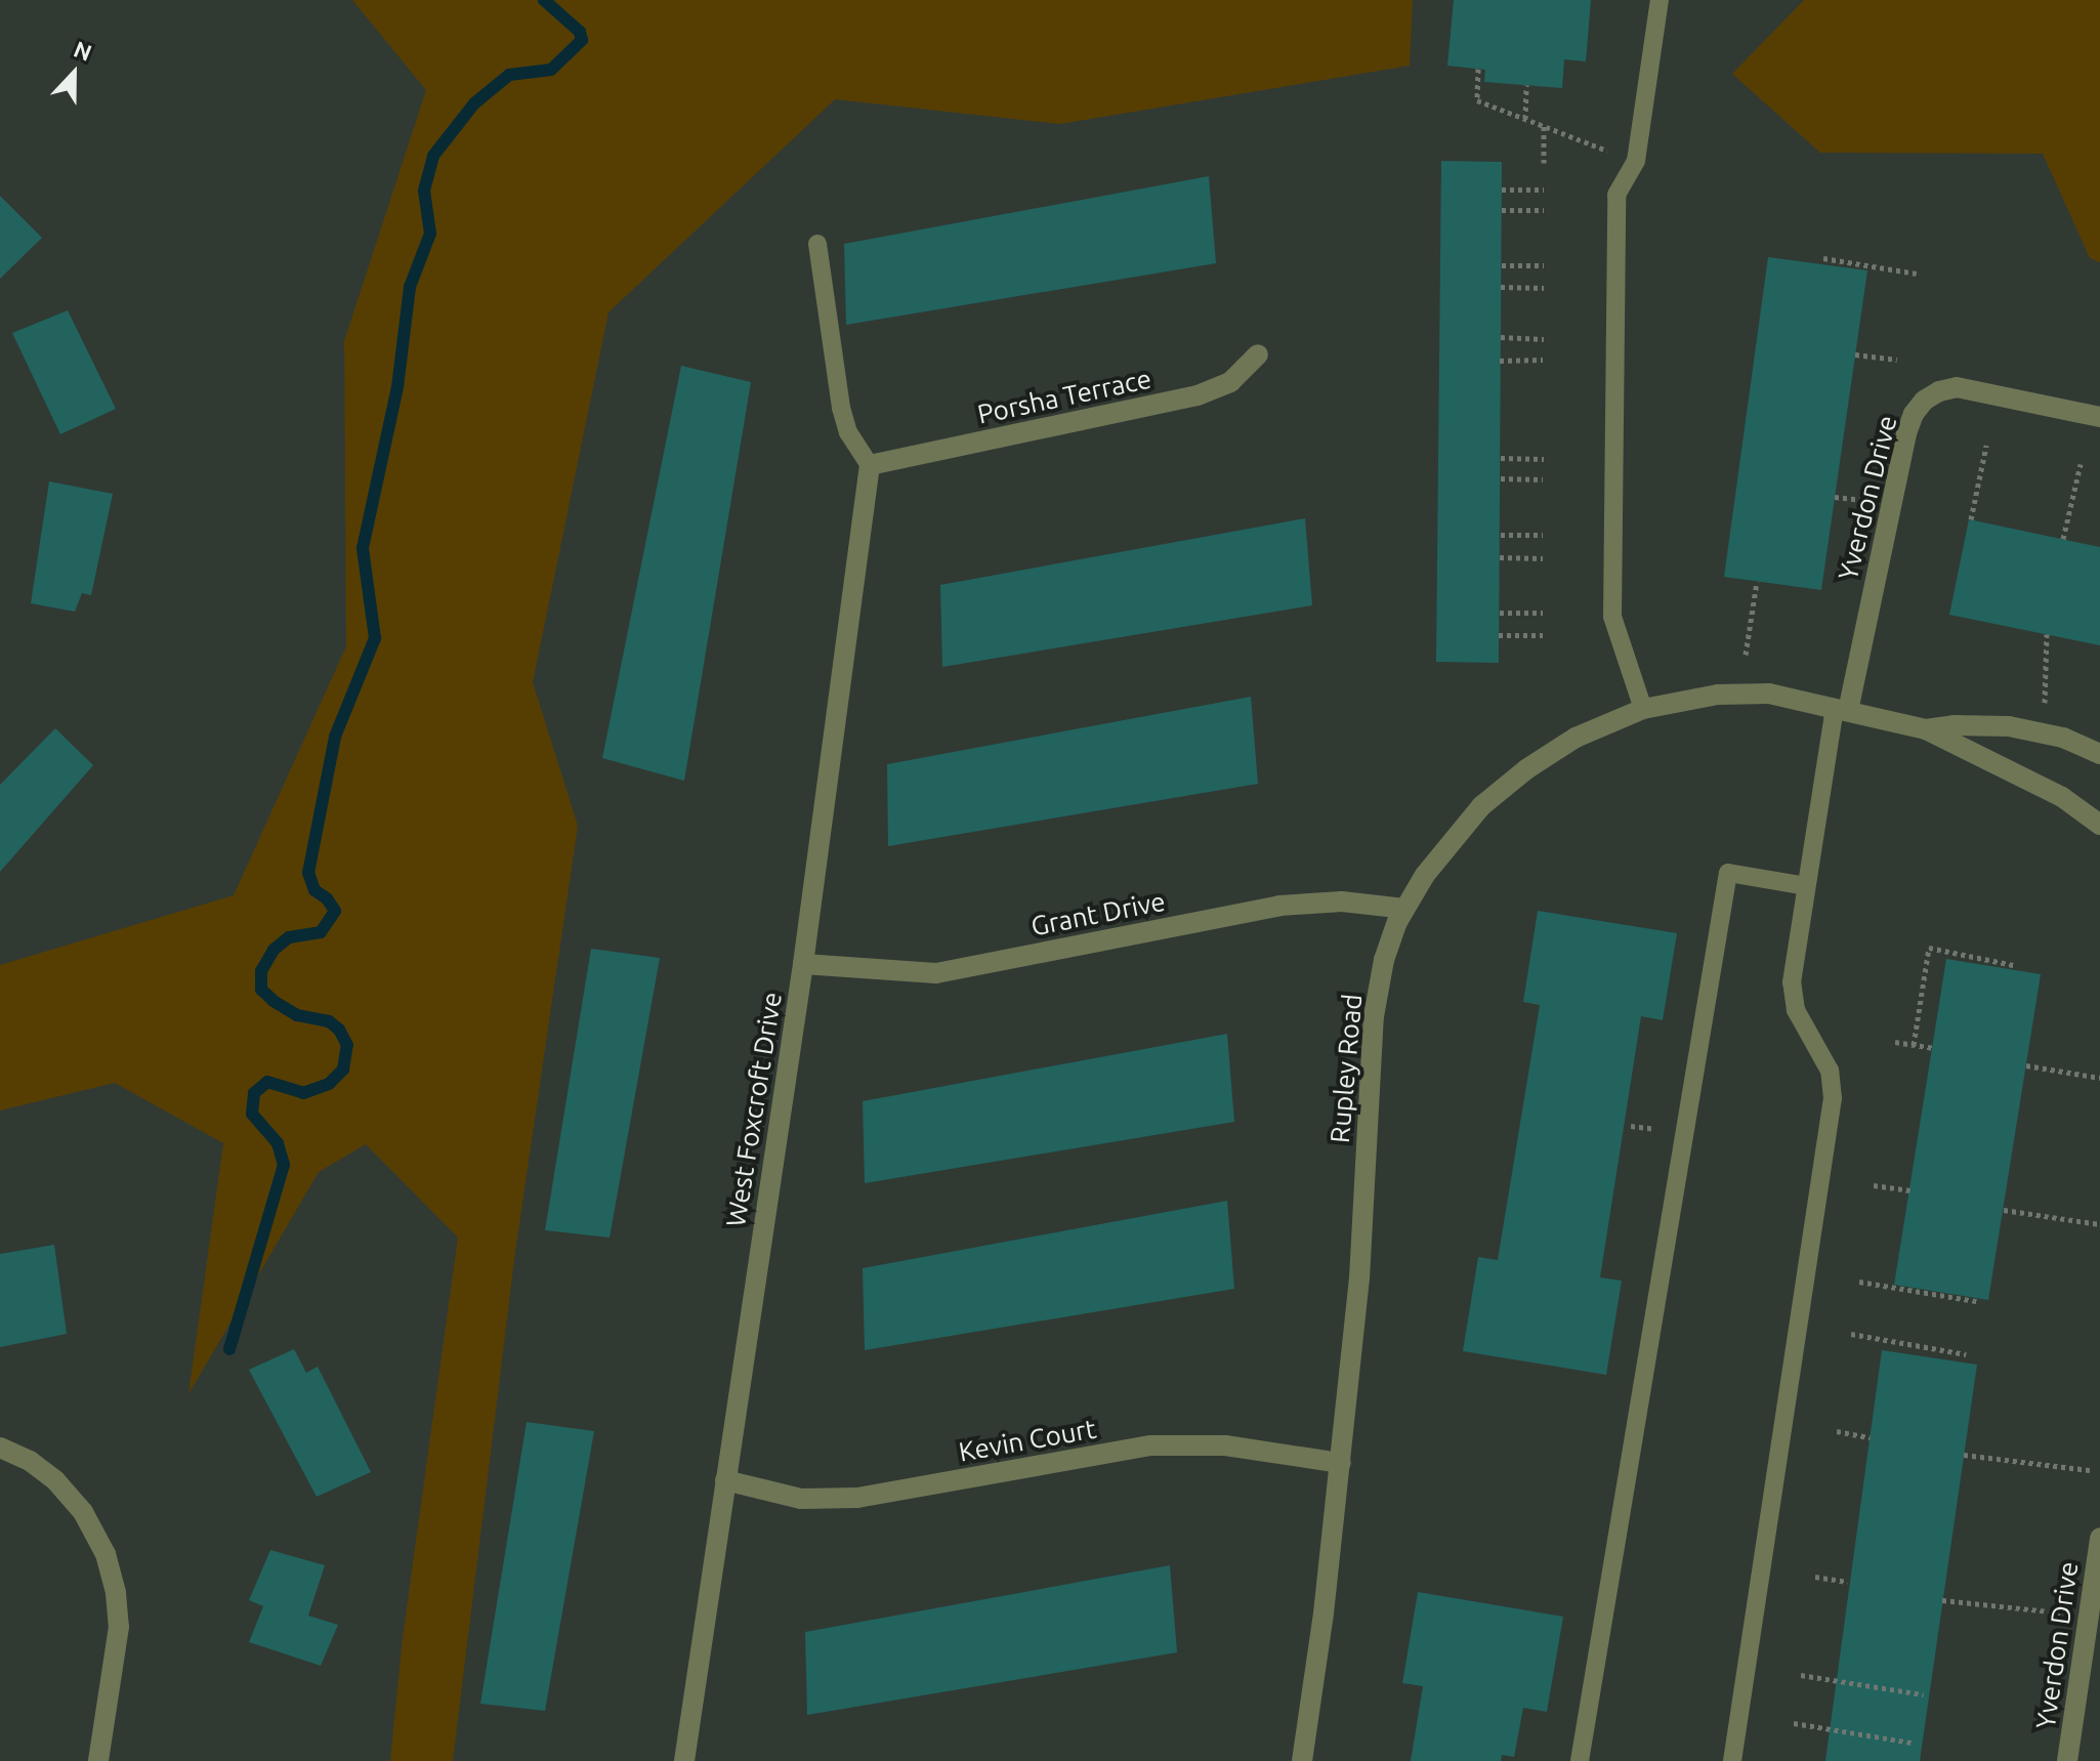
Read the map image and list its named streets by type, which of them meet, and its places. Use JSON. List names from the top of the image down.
{
  "streets": {
    "street": [
      "Porsha Terrace",
      "Yverdon Drive",
      "Grant Drive",
      "Rupley Road",
      "West Foxcroft Drive",
      "Kevin Court"
    ]
  },
  "crossings": [
    ["Porsha Terrace", "West Foxcroft Drive"],
    ["Yverdon Drive", "Rupley Road"],
    ["Grant Drive", "Rupley Road"],
    ["Grant Drive", "West Foxcroft Drive"],
    ["Rupley Road", "Kevin Court"],
    ["West Foxcroft Drive", "Kevin Court"]
  ],
  "north": "top"
}
